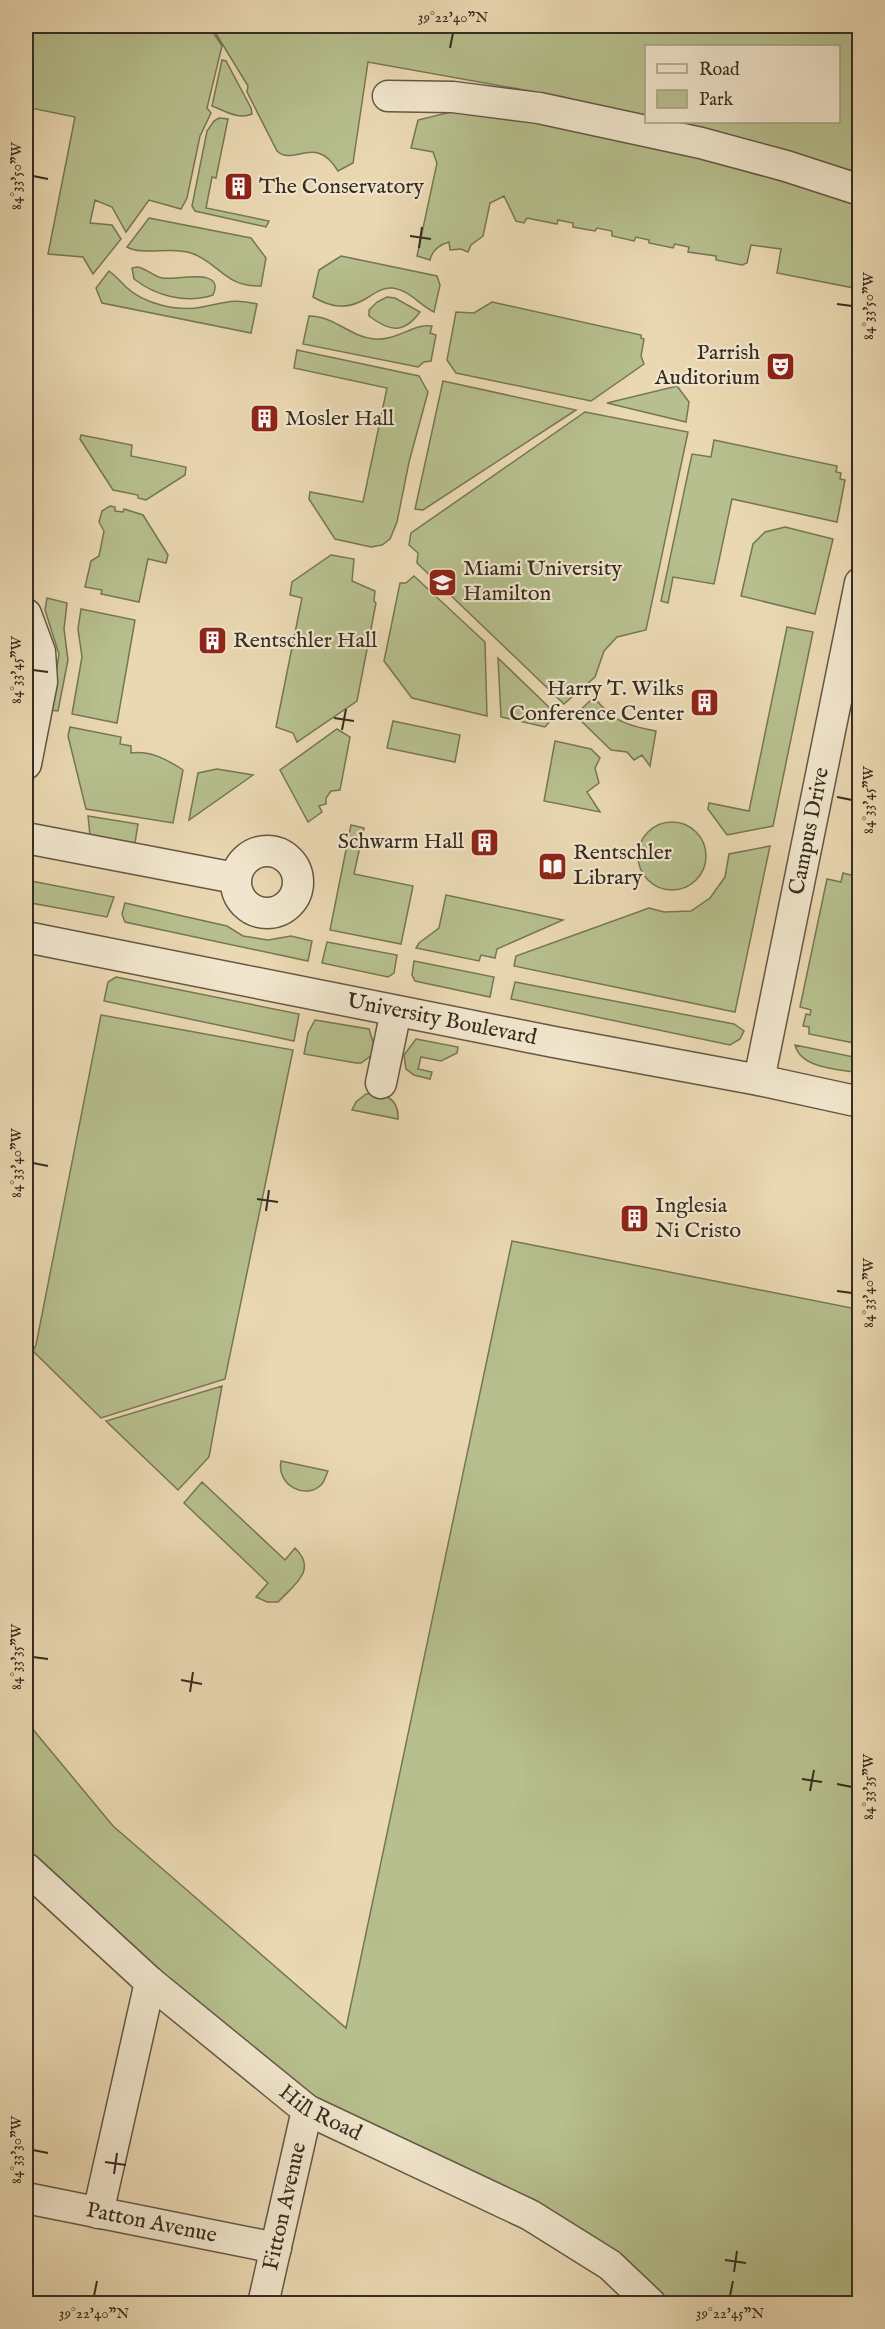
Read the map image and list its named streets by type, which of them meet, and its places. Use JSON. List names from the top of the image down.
{
  "streets": {
    "street": [
      "Campus Drive",
      "University Boulevard",
      "Hill Road",
      "Fitton Avenue",
      "Patton Avenue"
    ]
  },
  "crossings": [
    ["Campus Drive", "University Boulevard"],
    ["Hill Road", "Fitton Avenue"],
    ["Fitton Avenue", "Patton Avenue"]
  ],
  "places": {
    "building": [
      "The Conservatory",
      "Mosler Hall",
      "Rentschler Hall",
      "Harry T. Wilks Conference Center",
      "Schwarm Hall",
      "Inglesia Ni Cristo"
    ],
    "theatre": ["Parrish Auditorium"],
    "school or university": ["Miami University Hamilton"],
    "library": ["Rentschler Library"]
  },
  "legend": ["Road", "Park"],
  "coordinates": [
    "39°22'40\"N",
    "84°33'50\"W",
    "84°33'45\"W",
    "84°33'40\"W",
    "84°33'35\"W",
    "84°33'30\"W",
    "39°22'45\"N"
  ]
}
